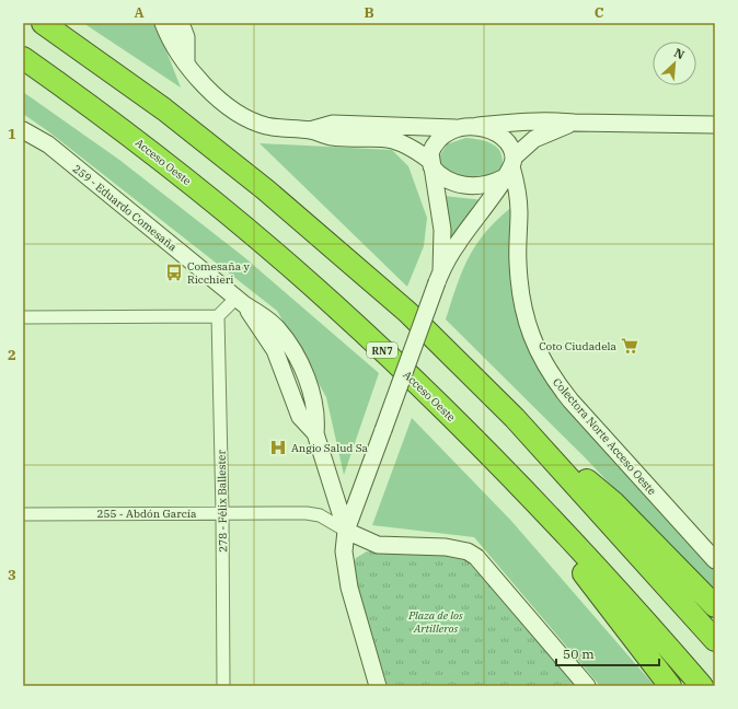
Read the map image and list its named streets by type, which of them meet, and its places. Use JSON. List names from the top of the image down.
{
  "streets": {
    "highway": ["Acceso Oeste", "RN7"],
    "street": [
      "259 - Eduardo Comesaña",
      "Colectora Norte Acceso Oeste",
      "278 - Félix Ballester",
      "255 - Abdón García"
    ]
  },
  "crossings": [
    ["259 - Eduardo Comesaña", "255 - Abdón García"],
    ["278 - Félix Ballester", "255 - Abdón García"]
  ],
  "parks": ["Plaza de los Artilleros"],
  "places": {
    "bus stop": ["Comesaña y Ricchieri"],
    "supermarket": ["Coto Ciudadela"],
    "hospital": ["Angio Salud Sa"]
  },
  "scale_bar": "50 m",
  "north": "top right",
  "grid": {
    "columns": ["A", "B", "C"],
    "rows": ["1", "2", "3"]
  }
}
